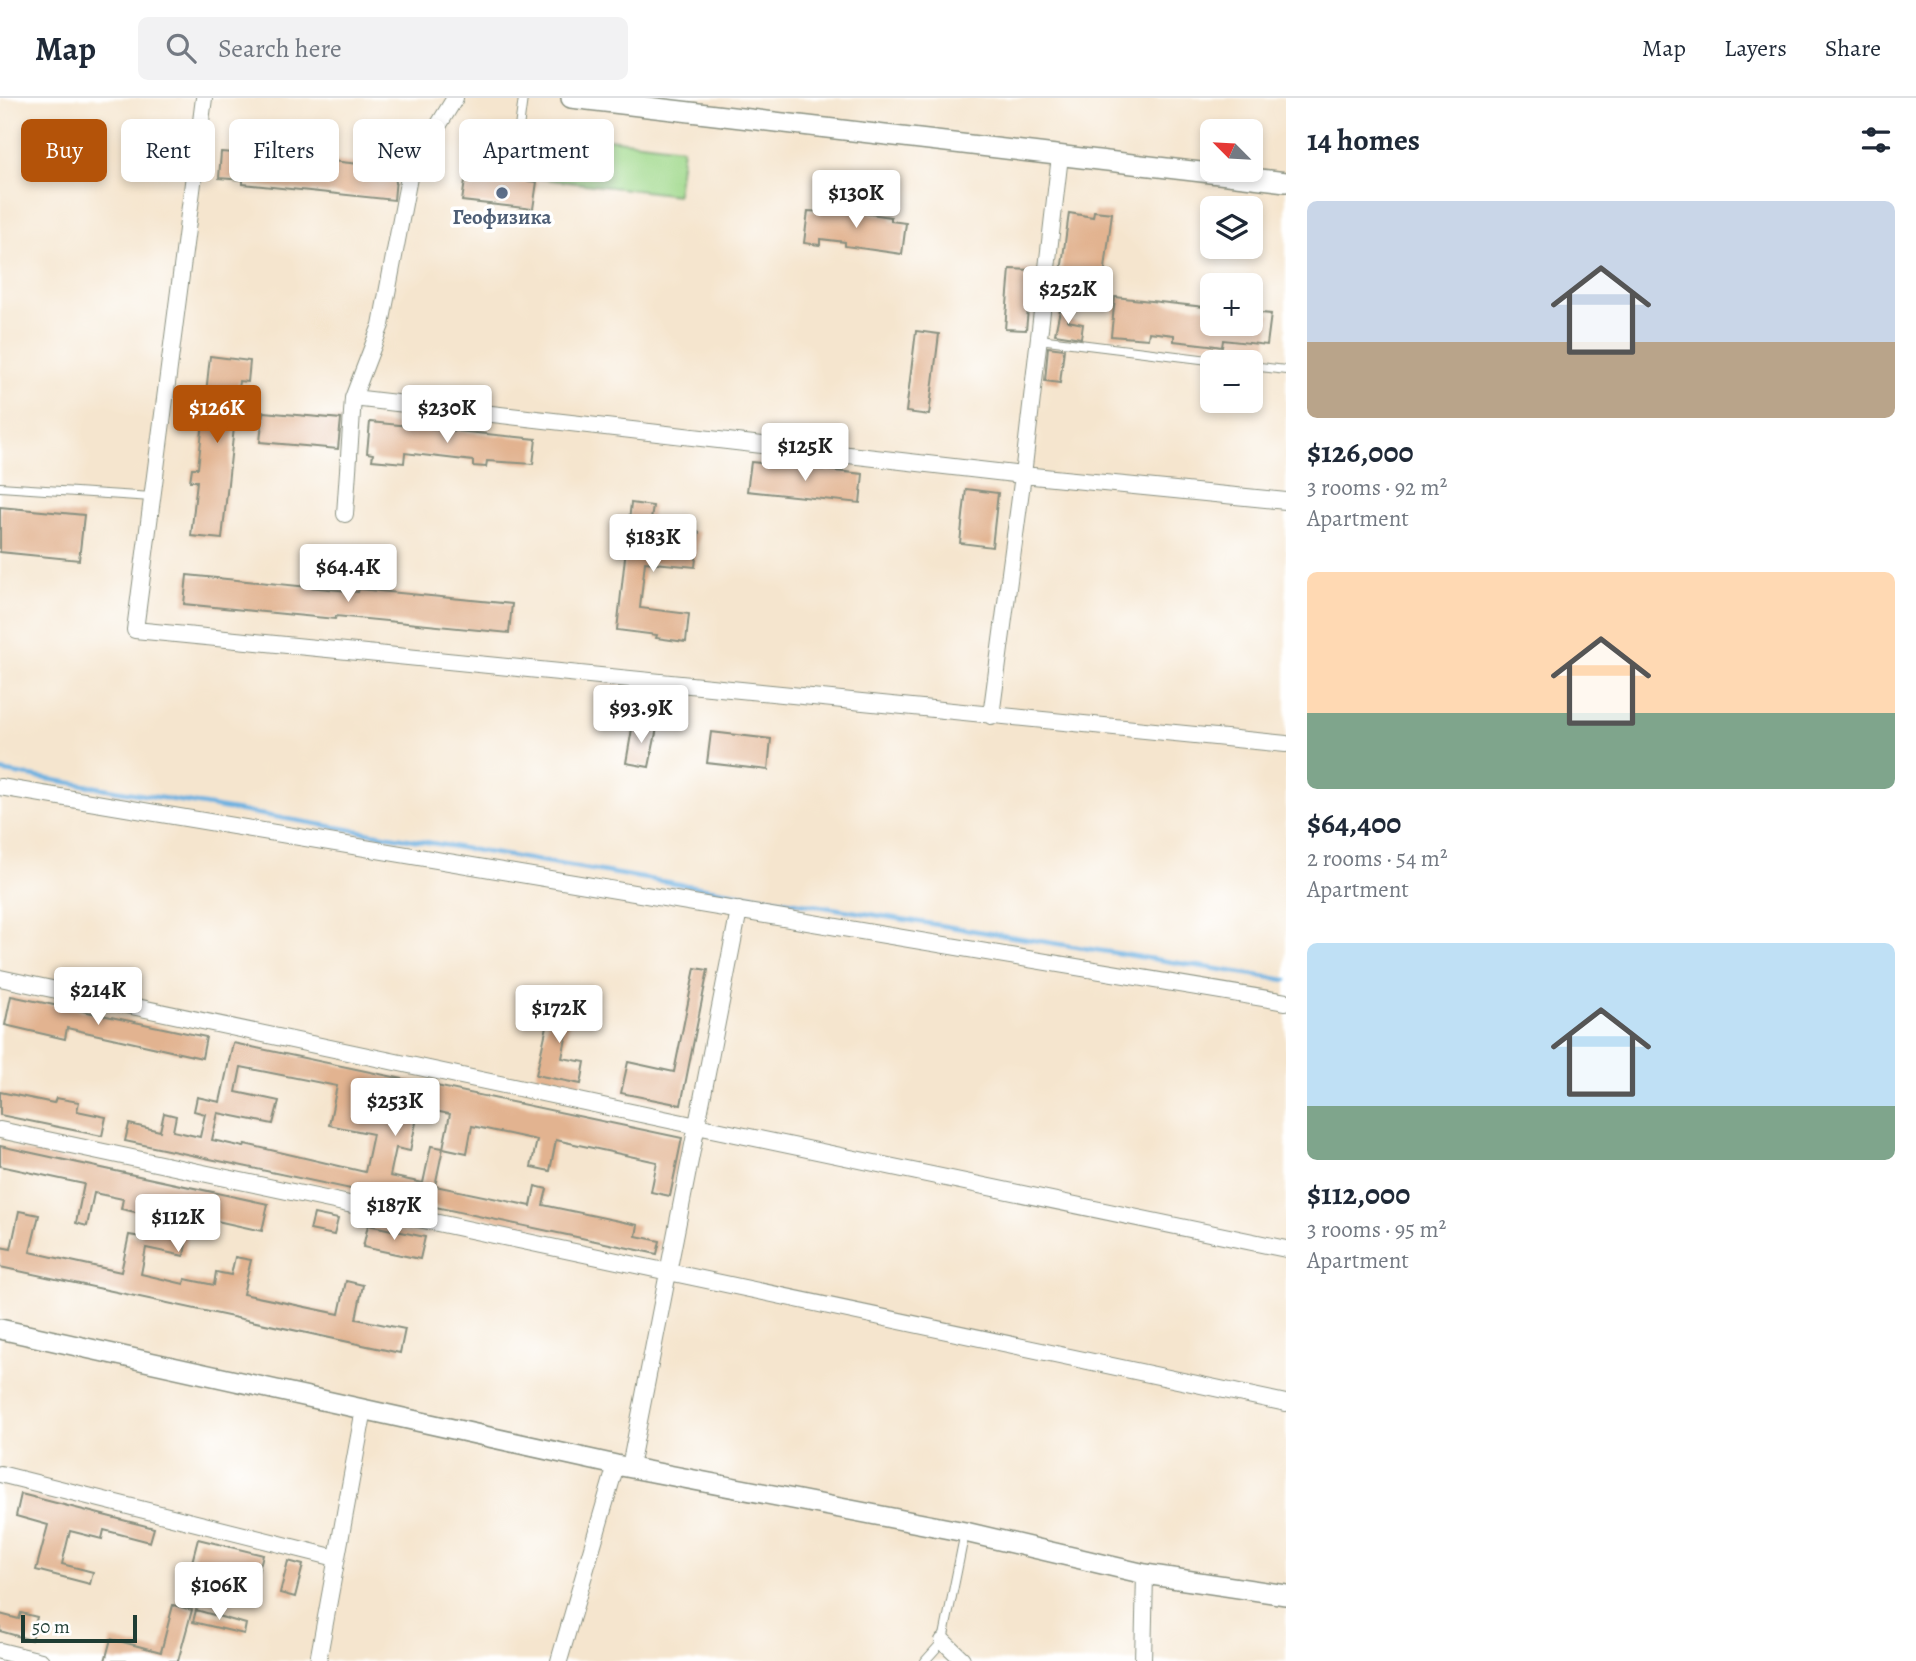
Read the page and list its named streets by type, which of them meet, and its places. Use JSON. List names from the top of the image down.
{
  "places": ["Геофизика"],
  "scale_bar": "50 m",
  "north": "top left",
  "page": {
    "header": "Map",
    "search": "Search here",
    "nav": ["Map", "Layers", "Share"],
    "heading": "14 homes",
    "map_buttons": ["+", "−"],
    "chip": [
      "Buy",
      "Rent",
      "Filters",
      "New",
      "Apartment"
    ],
    "price": [
      "$130K",
      "$252K",
      "$126K",
      "$230K",
      "$125K",
      "$183K",
      "$64.4K",
      "$93.9K",
      "$214K",
      "$172K",
      "$253K",
      "$187K",
      "$112K",
      "$106K"
    ],
    "list": [
      {
        "name": "$126,000",
        "note": "3 rooms · 92 m² · Apartment"
      },
      {
        "name": "$64,400",
        "note": "2 rooms · 54 m² · Apartment"
      },
      {
        "name": "$112,000",
        "note": "3 rooms · 95 m² · Apartment"
      }
    ],
    "scale": "50 m"
  }
}
